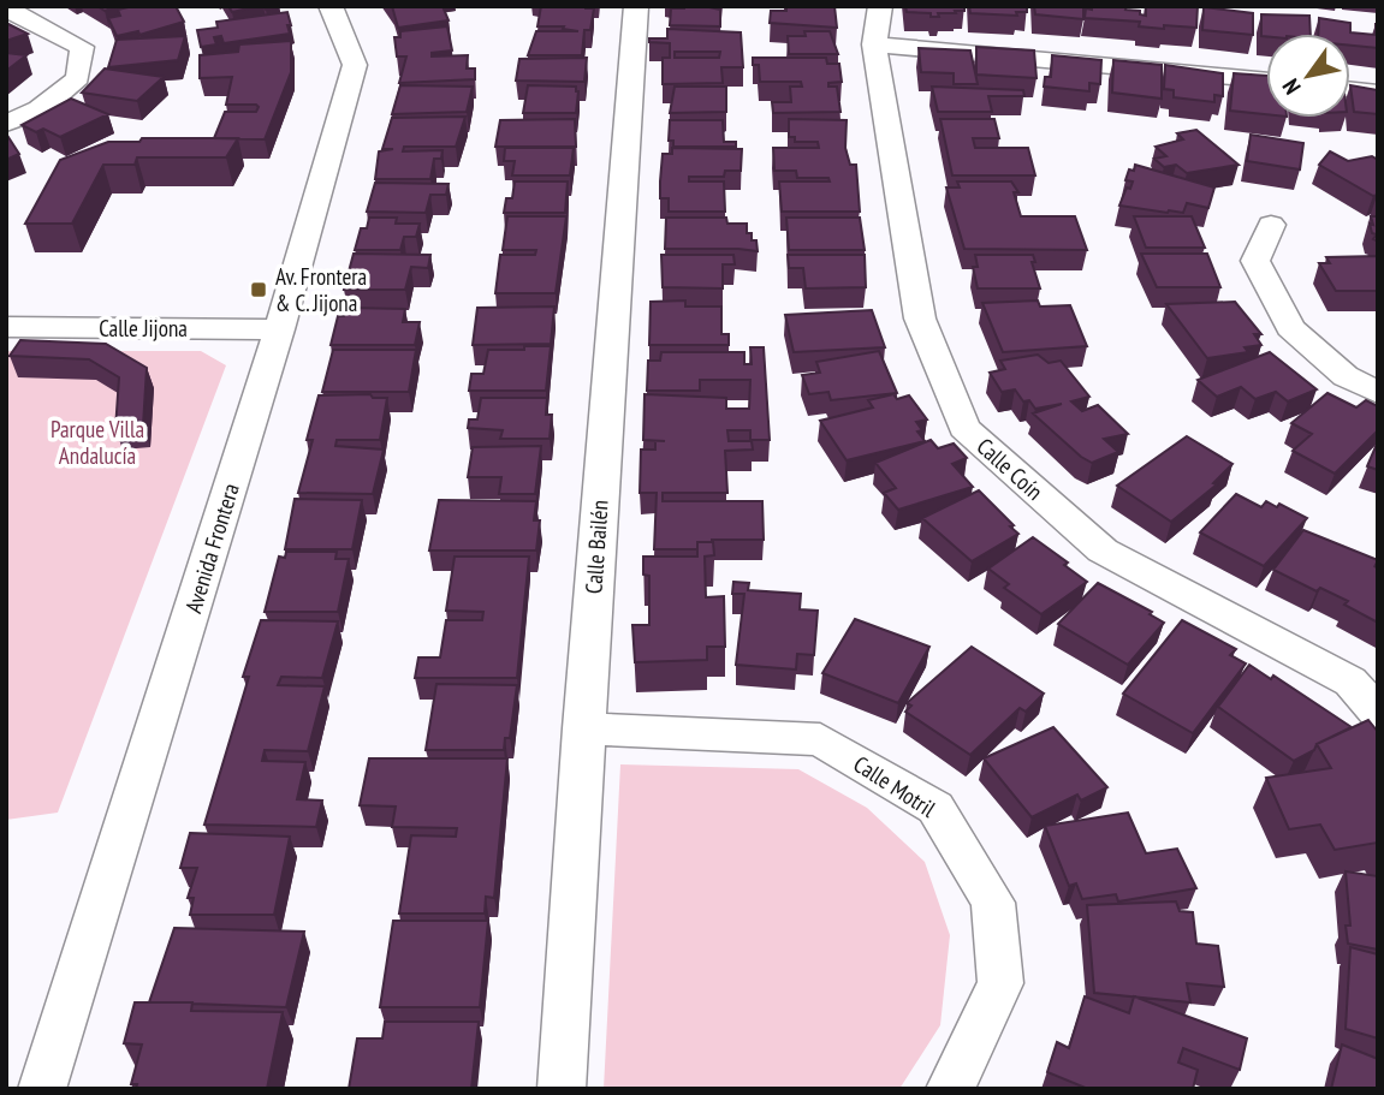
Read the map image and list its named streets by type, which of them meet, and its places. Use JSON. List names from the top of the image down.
{
  "streets": {
    "street": [
      "Calle Jijona",
      "Calle Coín",
      "Calle Bailén",
      "Avenida Frontera",
      "Calle Motril"
    ]
  },
  "crossings": [
    ["Calle Jijona", "Avenida Frontera"],
    ["Calle Bailén", "Calle Motril"]
  ],
  "parks": ["Parque Villa Andalucía"],
  "places": {
    "transit": ["Av. Frontera & C. Jijona"]
  },
  "north": "bottom left"
}
